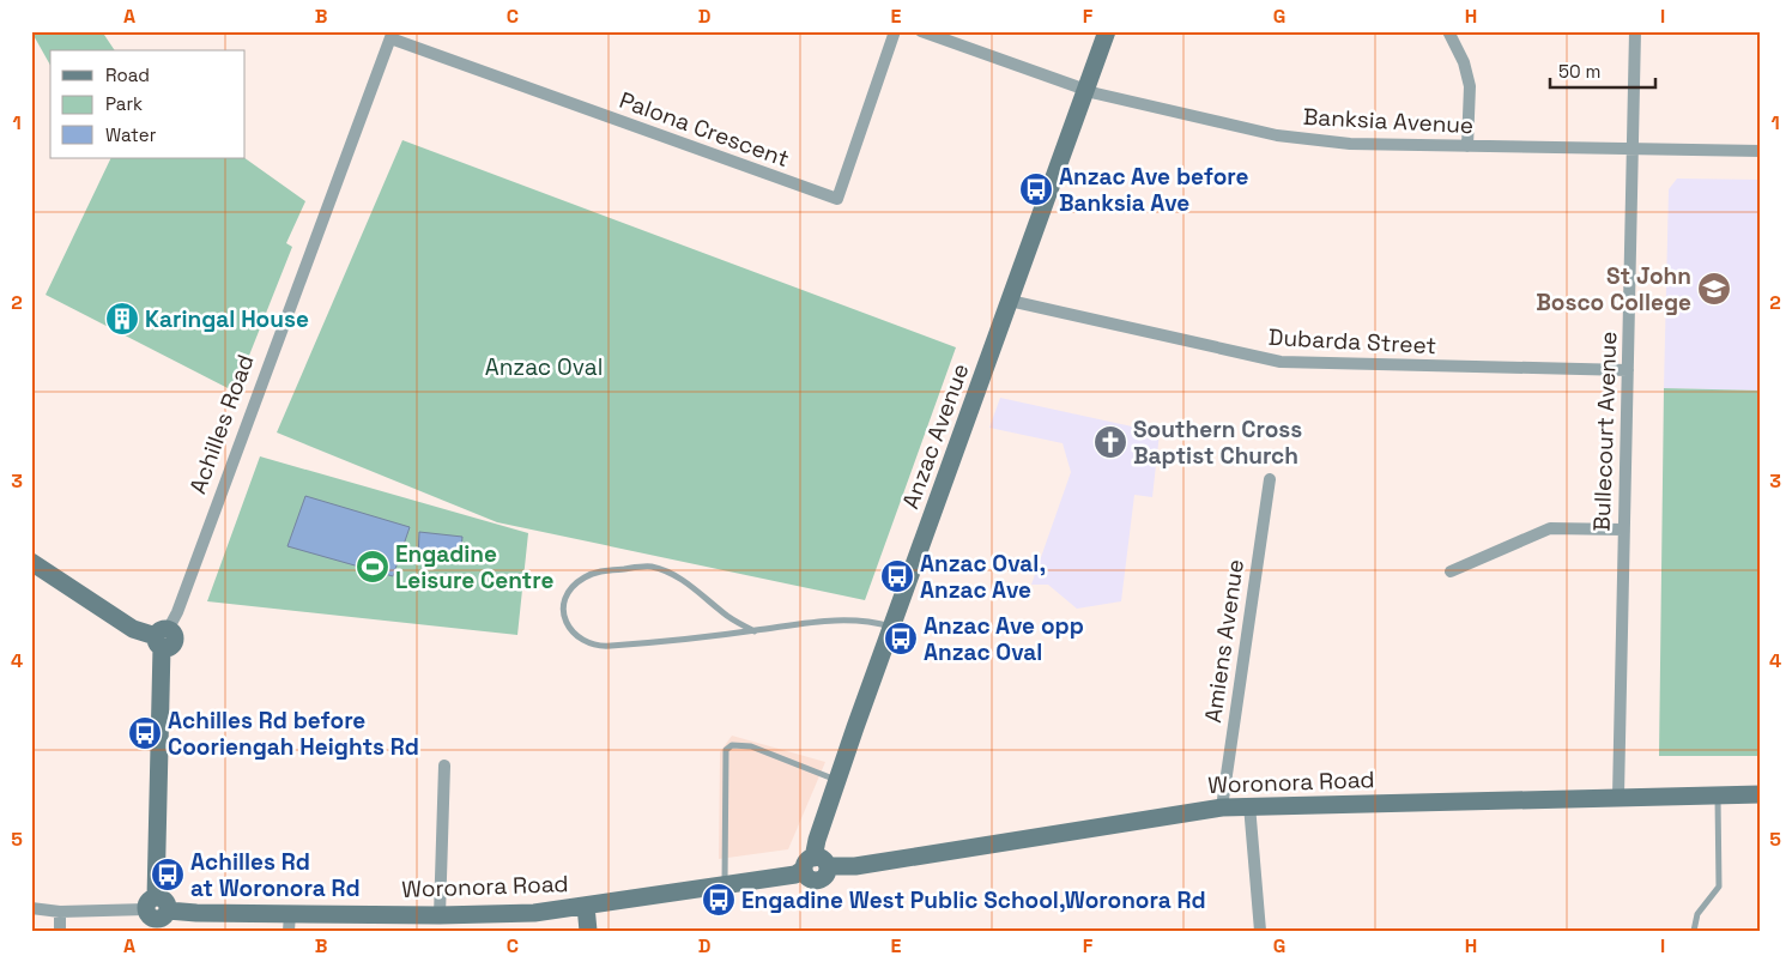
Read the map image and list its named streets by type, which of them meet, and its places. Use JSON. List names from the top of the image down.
{
  "streets": {
    "street": [
      "Banksia Avenue",
      "Palona Crescent",
      "Dubarda Street",
      "Achilles Road",
      "Bullecourt Avenue",
      "Anzac Avenue",
      "Amiens Avenue",
      "Woronora Road"
    ]
  },
  "crossings": [
    ["Banksia Avenue", "Bullecourt Avenue"],
    ["Banksia Avenue", "Anzac Avenue"],
    ["Palona Crescent", "Achilles Road"],
    ["Dubarda Street", "Bullecourt Avenue"],
    ["Dubarda Street", "Anzac Avenue"],
    ["Achilles Road", "Woronora Road"],
    ["Bullecourt Avenue", "Woronora Road"],
    ["Anzac Avenue", "Woronora Road"],
    ["Amiens Avenue", "Woronora Road"]
  ],
  "parks": ["Anzac Oval"],
  "places": {
    "bus stop": [
      "Anzac Ave before Banksia Ave",
      "Anzac Oval, Anzac Ave",
      "Anzac Ave opp Anzac Oval",
      "Achilles Rd before Cooriengah Heights Rd",
      "Achilles Rd at Woronora Rd",
      "Engadine West Public School,Woronora Rd"
    ],
    "school or university": ["St John Bosco College"],
    "building": ["Karingal House"],
    "church": ["Southern Cross Baptist Church"],
    "sports": ["Engadine Leisure Centre"]
  },
  "legend": ["Road", "Park", "Water"],
  "scale_bar": "50 m",
  "grid": {
    "columns": [
      "A",
      "B",
      "C",
      "D",
      "E",
      "F",
      "G",
      "H",
      "I"
    ],
    "rows": [
      "1",
      "2",
      "3",
      "4",
      "5"
    ]
  }
}
